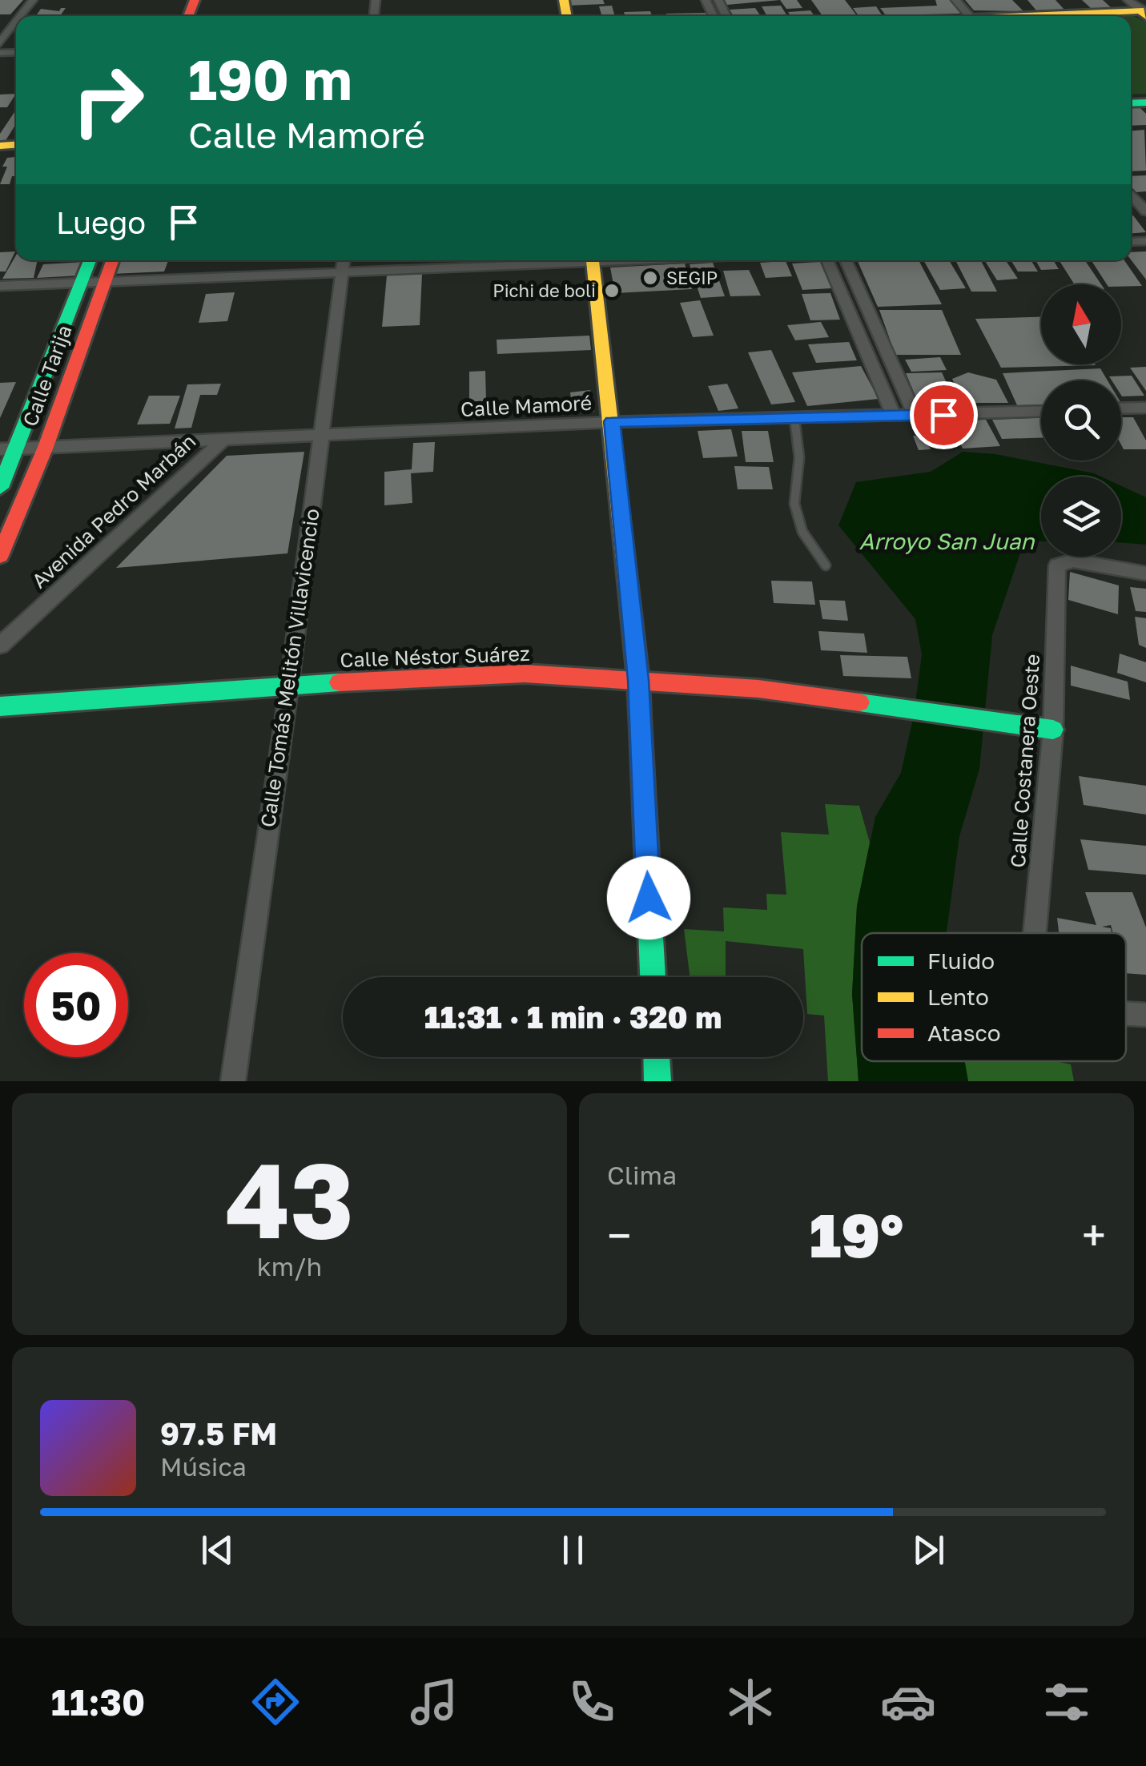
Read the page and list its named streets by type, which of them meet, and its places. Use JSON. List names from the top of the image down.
{
  "streets": {
    "street": [
      "Calle Tarija",
      "Calle Mamoré",
      "Avenida Pedro Marbán",
      "Calle Néstor Suárez",
      "Calle Tomás Melitón Villavicencio",
      "Calle Costanera Oeste"
    ]
  },
  "crossings": [
    ["Calle Tarija", "Calle Mamoré"],
    ["Calle Mamoré", "Avenida Pedro Marbán"],
    ["Calle Mamoré", "Calle Tomás Melitón Villavicencio"],
    ["Calle Néstor Suárez", "Calle Tomás Melitón Villavicencio"],
    ["Calle Néstor Suárez", "Calle Costanera Oeste"]
  ],
  "water": ["Arroyo San Juan"],
  "places": ["SEGIP", "Pichi de boli"],
  "legend": ["Fluido", "Lento", "Atasco"],
  "north": "top",
  "page": {
    "turn": ["190 m", "Calle Mamoré"],
    "then": "Luego",
    "limit": "50",
    "trip": "11:31 · 1 min · 320 m",
    "tile": [
      ["43", "km/h"],
      "Clima"
    ],
    "heat": ["−", "19°", "+"],
    "song": ["97.5 FM", "Música"],
    "tabs": "11:30"
  }
}
